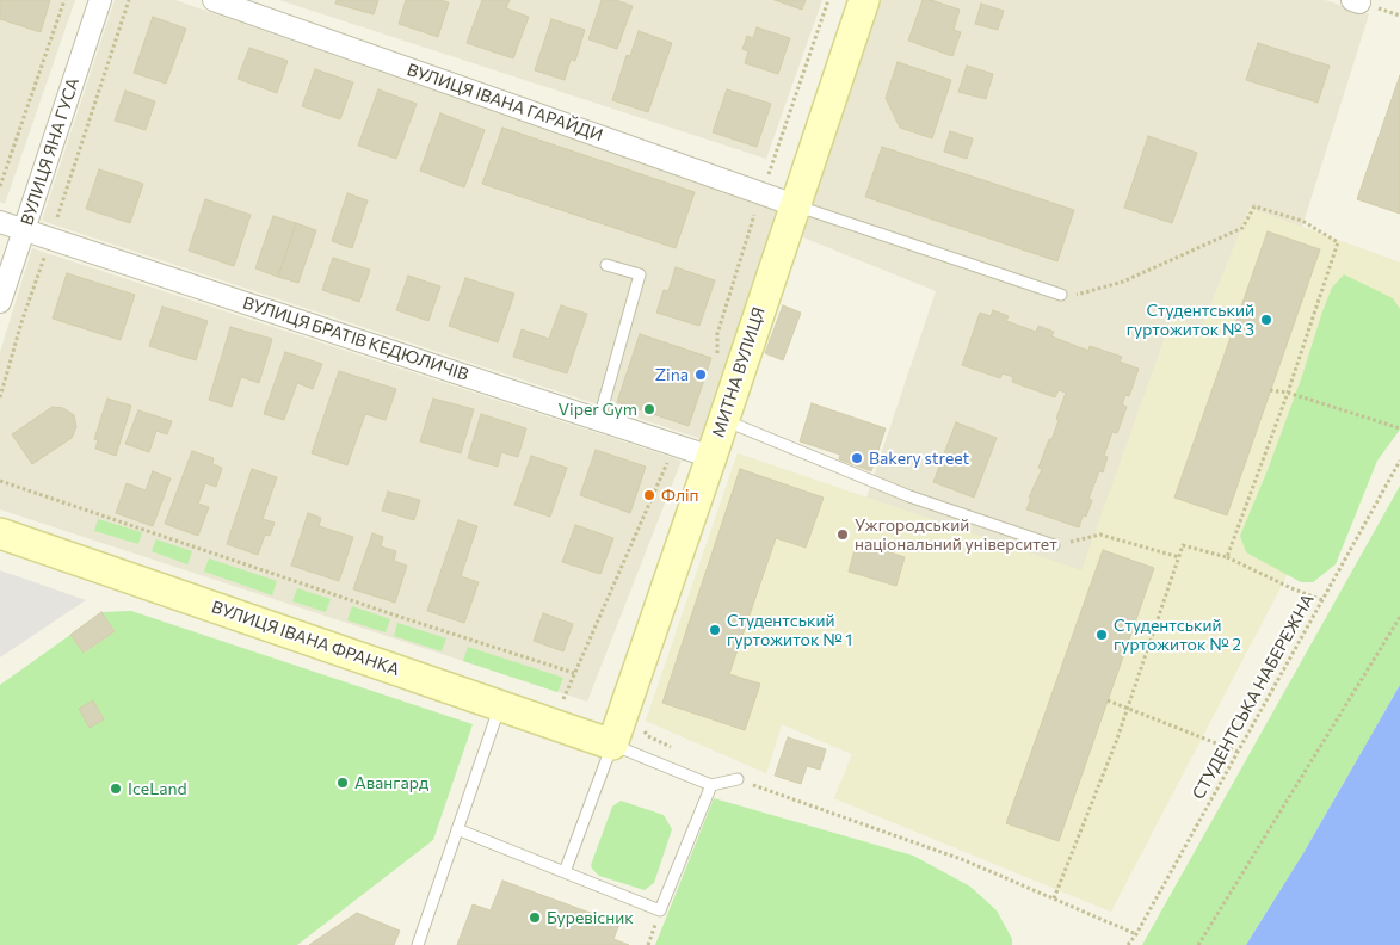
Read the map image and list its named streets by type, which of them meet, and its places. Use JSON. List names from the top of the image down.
{
  "streets": {
    "street": [
      "ВУЛИЦЯ ІВАНА ГАРАЙДИ",
      "ВУЛИЦЯ ЯНА ГУСА",
      "ВУЛИЦЯ БРАТІВ КЕДЮЛИЧІВ",
      "МИТНА ВУЛИЦЯ",
      "ВУЛИЦЯ ІВАНА ФРАНКА"
    ],
    "path": ["СТУДЕНТСЬКА НАБЕРЕЖНА"]
  },
  "crossings": [
    ["ВУЛИЦЯ ІВАНА ГАРАЙДИ", "МИТНА ВУЛИЦЯ"],
    ["ВУЛИЦЯ ЯНА ГУСА", "ВУЛИЦЯ БРАТІВ КЕДЮЛИЧІВ"],
    ["ВУЛИЦЯ БРАТІВ КЕДЮЛИЧІВ", "МИТНА ВУЛИЦЯ"],
    ["МИТНА ВУЛИЦЯ", "ВУЛИЦЯ ІВАНА ФРАНКА"]
  ],
  "places": [
    "Студентський гуртожиток № 3",
    "Zina",
    "Viper Gym",
    "Bakery street",
    "Фліп",
    "Ужгородський національний університет",
    "Студентський гуртожиток № 1",
    "Студентський гуртожиток № 2",
    "Авангард",
    "IceLand",
    "Буревісник"
  ]
}
